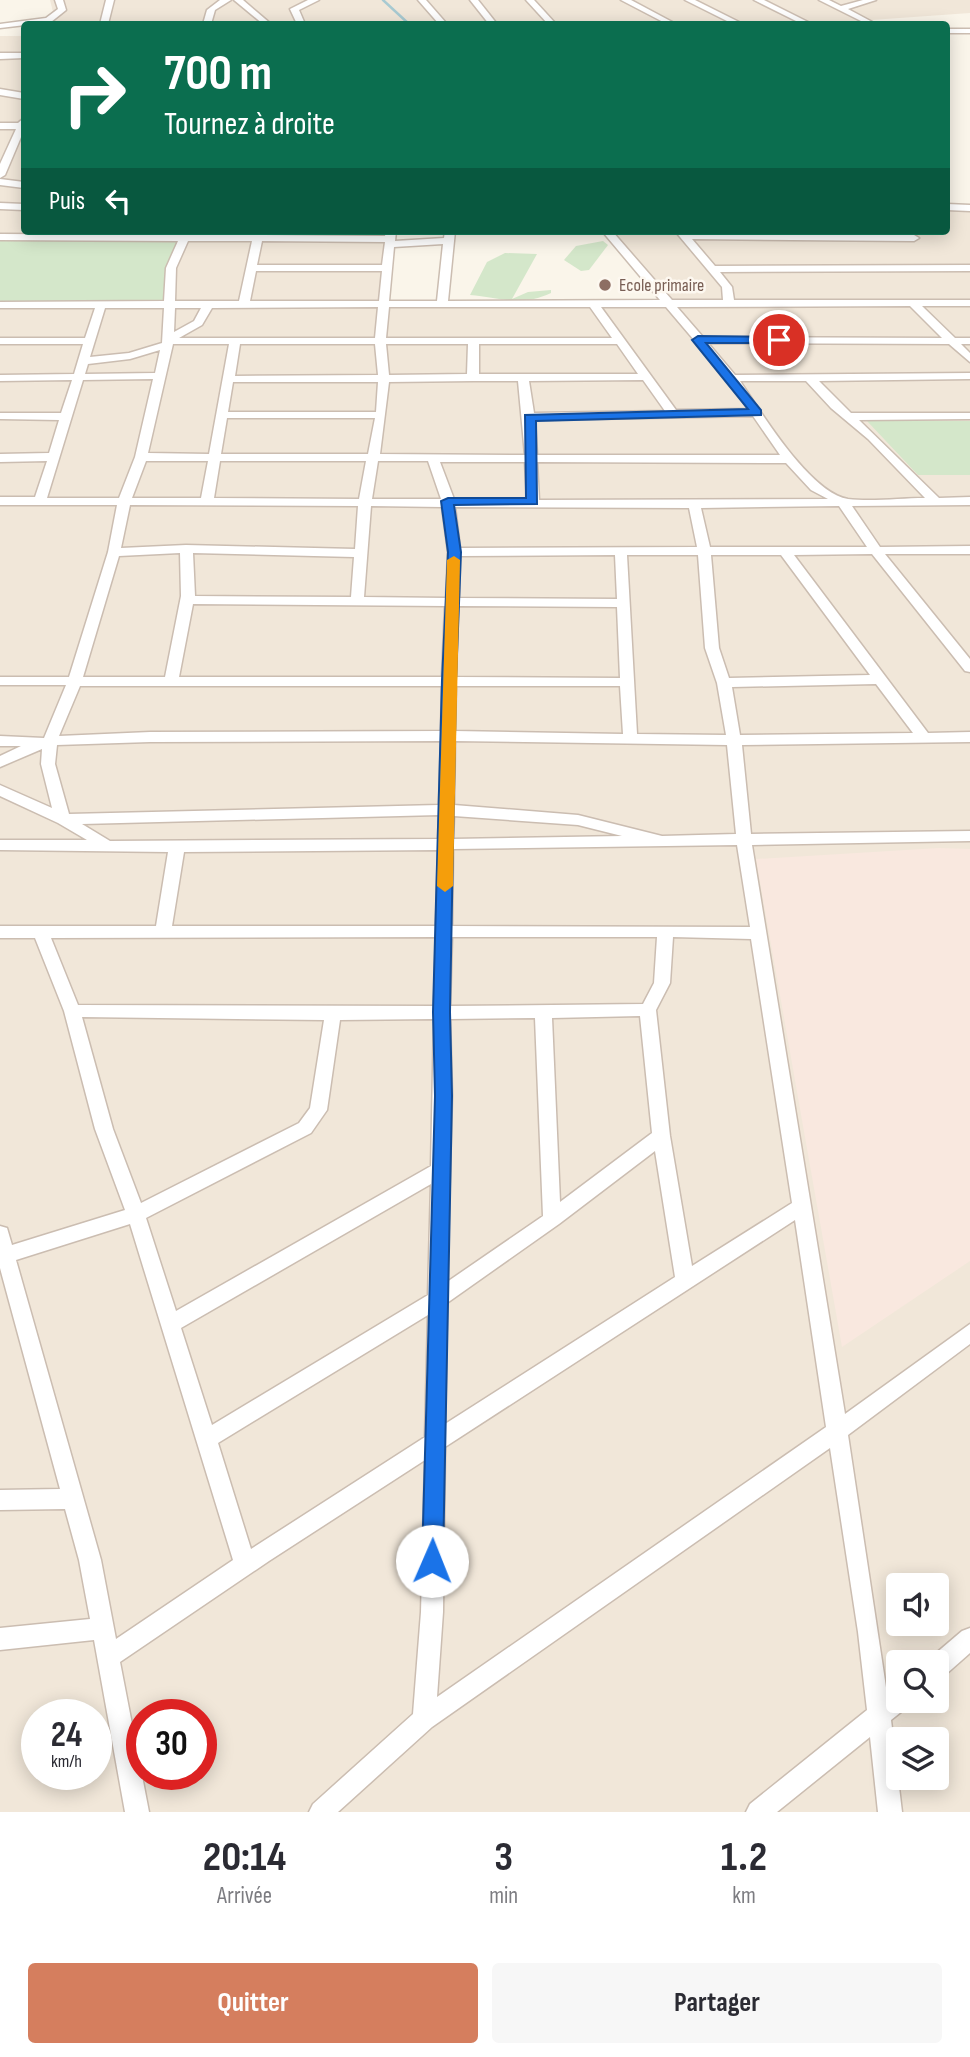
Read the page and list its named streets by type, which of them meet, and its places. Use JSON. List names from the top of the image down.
{
  "places": ["Ecole primaire"],
  "page": {
    "turn": ["700 m", "Tournez à droite"],
    "then": "Puis",
    "speed": "24 km/h",
    "limit": "30",
    "eta": [
      "20:14",
      "Arrivée",
      "3",
      "min",
      "1.2",
      "km"
    ],
    "buttons": ["Quitter", "Partager"]
  }
}
